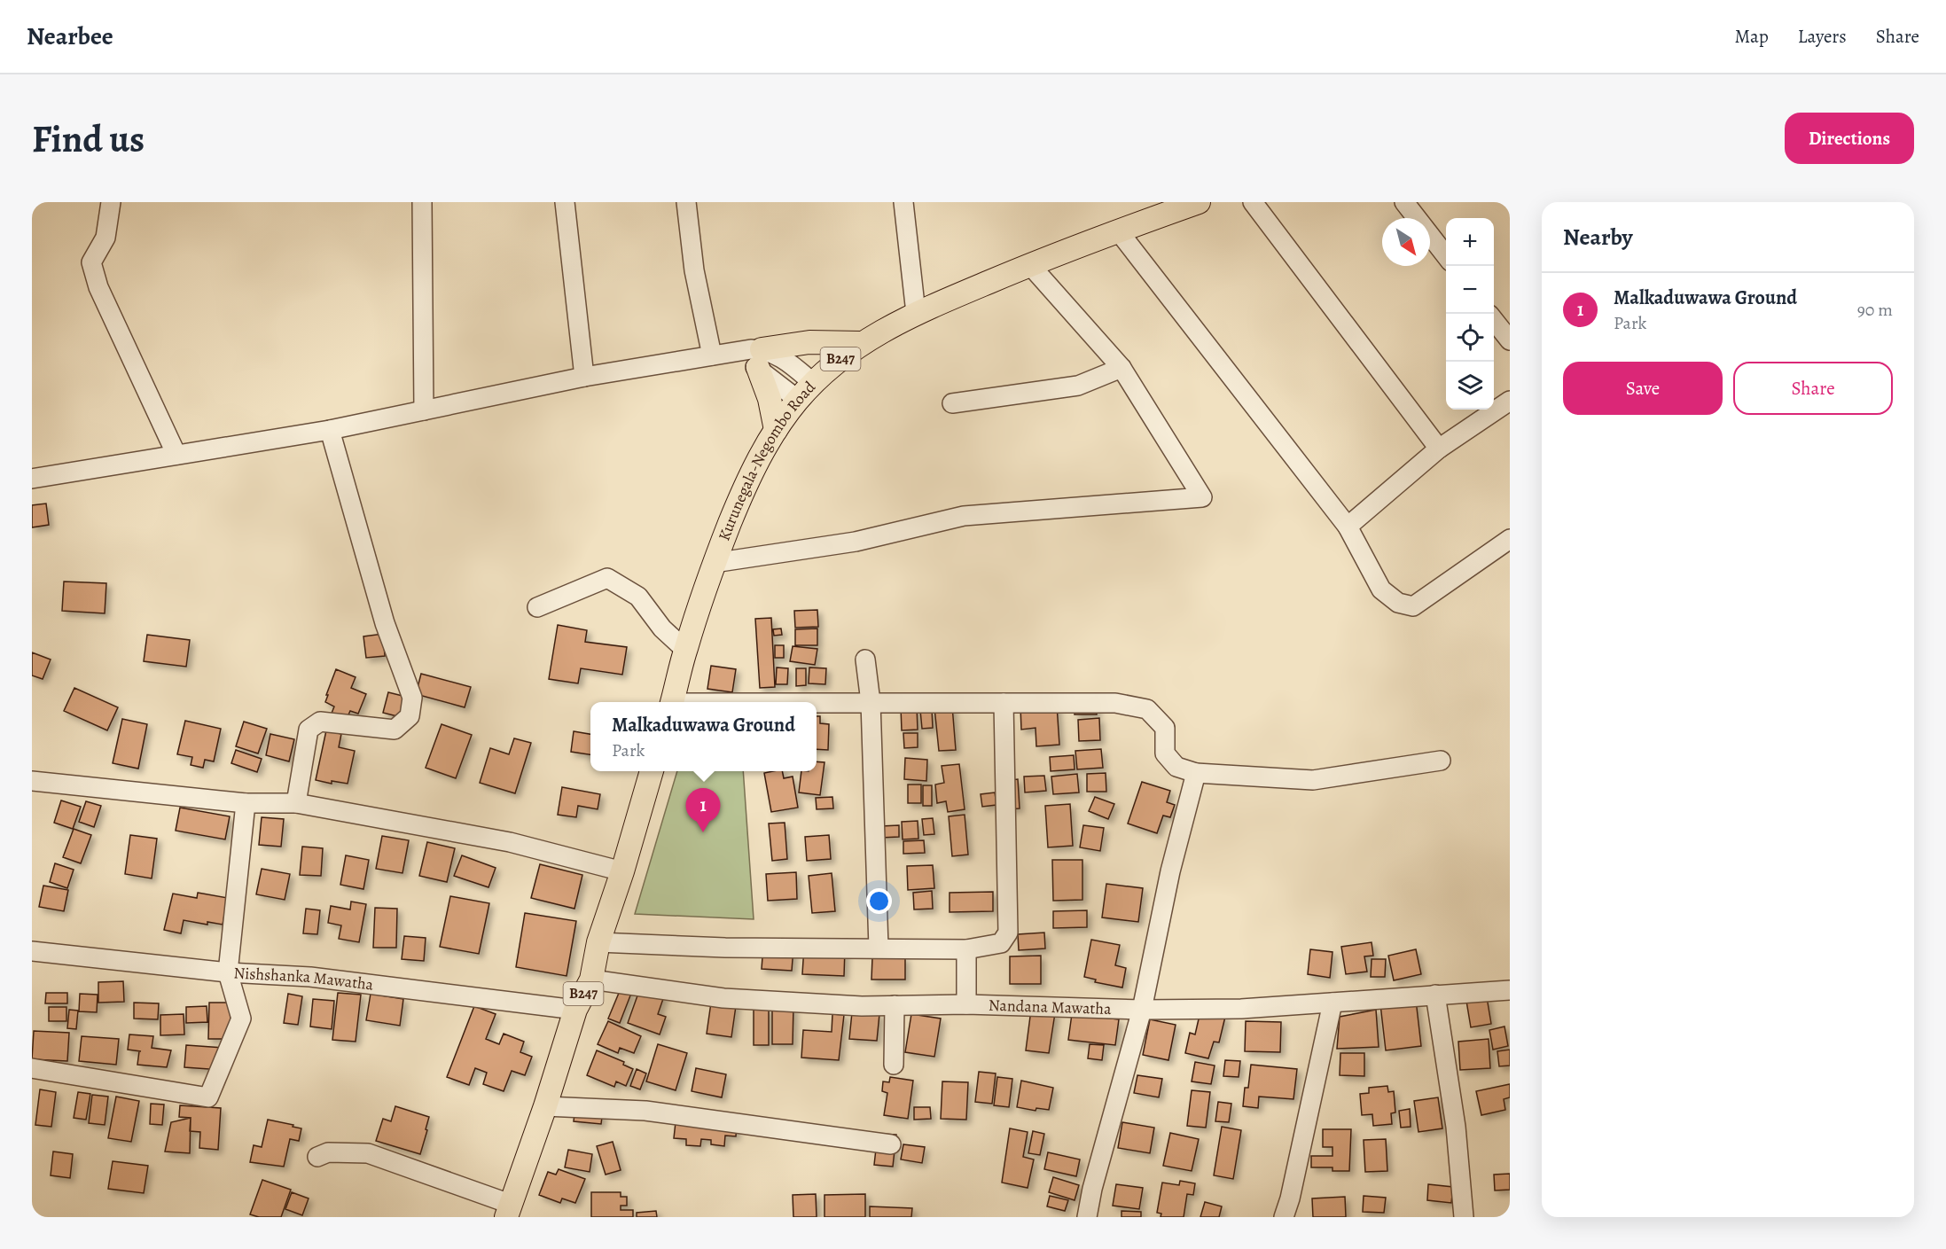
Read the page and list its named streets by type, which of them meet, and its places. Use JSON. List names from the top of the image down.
{
  "streets": {
    "main road": ["B247", "Kurunegala-Negombo Road"],
    "street": ["Nishshanka Mawatha", "Nandana Mawatha"]
  },
  "crossings": [
    ["B247", "Nishshanka Mawatha"],
    ["B247", "Nandana Mawatha"]
  ],
  "north": "bottom right",
  "page": {
    "header": "Nearbee",
    "nav": ["Map", "Layers", "Share"],
    "buttons": [
      "Directions",
      ["Save", "Share"]
    ],
    "title": "Find us",
    "heading": "Nearby",
    "map_buttons": ["+", "−"],
    "list": [
      {
        "mark": "1",
        "name": "Malkaduwawa Ground",
        "note": "Park",
        "value": "90 m"
      }
    ],
    "popup": ["Malkaduwawa Ground", "Park"],
    "pins": "1"
  }
}
